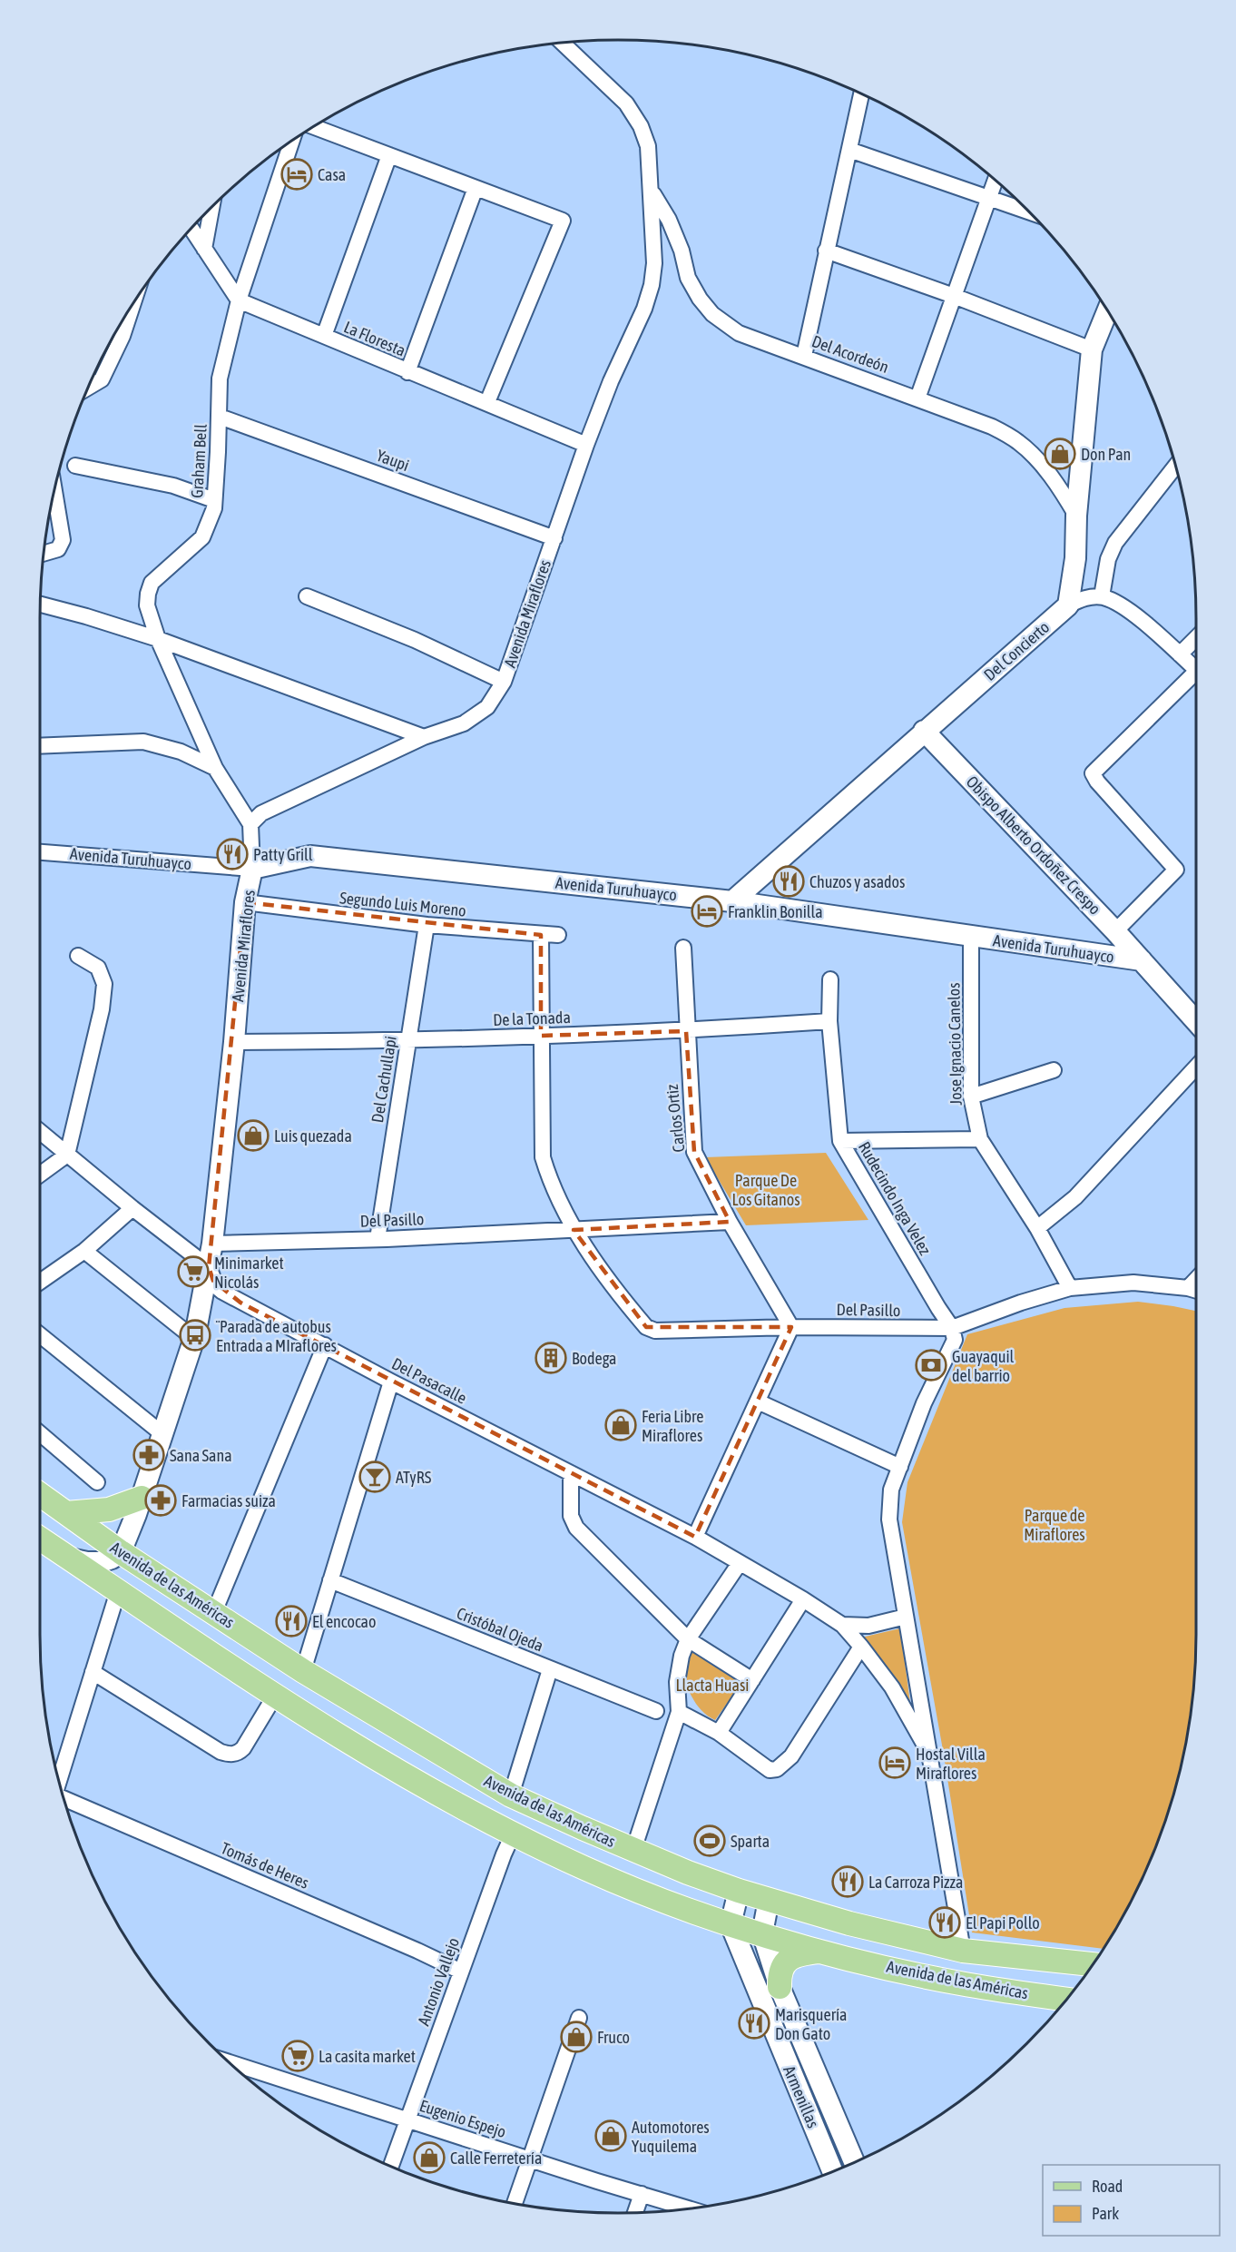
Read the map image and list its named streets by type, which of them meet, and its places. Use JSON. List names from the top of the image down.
{
  "streets": {
    "main road": ["Avenida de las Américas"],
    "street": [
      "La Floresta",
      "Del Acordeón",
      "Yaupi",
      "Graham Bell",
      "Avenida Miraflores",
      "Del Concierto",
      "Obispo Alberto Ordoñez Crespo",
      "Avenida Turuhuayco",
      "Segundo Luis Moreno",
      "De la Tonada",
      "Jose Ignacio Canelos",
      "Del Cachullapi",
      "Carlos Ortiz",
      "Rudecindo Inga Velez",
      "Del Pasillo",
      "Del Pasacalle",
      "Cristóbal Ojeda",
      "Tomás de Heres",
      "Antonio Vallejo",
      "Armenillas",
      "Eugenio Espejo"
    ]
  },
  "crossings": [
    ["La Floresta", "Graham Bell"],
    ["La Floresta", "Avenida Miraflores"],
    ["Del Acordeón", "Avenida Miraflores"],
    ["Yaupi", "Graham Bell"],
    ["Yaupi", "Avenida Miraflores"],
    ["Graham Bell", "Avenida Miraflores"],
    ["Avenida Miraflores", "Avenida Turuhuayco"],
    ["Avenida Miraflores", "Segundo Luis Moreno"],
    ["Avenida Miraflores", "De la Tonada"],
    ["Avenida Miraflores", "Del Pasillo"],
    ["Avenida Miraflores", "Del Pasacalle"],
    ["Avenida Miraflores", "Avenida de las Américas"],
    ["Del Concierto", "Obispo Alberto Ordoñez Crespo"],
    ["Del Concierto", "Avenida Turuhuayco"],
    ["Obispo Alberto Ordoñez Crespo", "Avenida Turuhuayco"],
    ["Avenida Turuhuayco", "Jose Ignacio Canelos"],
    ["Segundo Luis Moreno", "Del Cachullapi"],
    ["De la Tonada", "Del Cachullapi"],
    ["De la Tonada", "Carlos Ortiz"],
    ["De la Tonada", "Rudecindo Inga Velez"],
    ["Jose Ignacio Canelos", "Del Pasillo"],
    ["Del Cachullapi", "Del Pasillo"],
    ["Carlos Ortiz", "Del Pasillo"],
    ["Rudecindo Inga Velez", "Del Pasillo"],
    ["Rudecindo Inga Velez", "Del Pasacalle"],
    ["Del Pasillo", "Del Pasacalle"],
    ["Del Pasacalle", "Avenida de las Américas"],
    ["Avenida de las Américas", "Antonio Vallejo"],
    ["Avenida de las Américas", "Armenillas"],
    ["Tomás de Heres", "Antonio Vallejo"],
    ["Antonio Vallejo", "Eugenio Espejo"]
  ],
  "parks": ["Parque De Los Gitanos", "Parque de Miraflores", "Llacta Huasi"],
  "places": {
    "hotel": ["Casa", "Franklin Bonilla", "Hostal Villa Miraflores"],
    "shop": [
      "Don Pan",
      "Luis quezada",
      "Feria Libre Miraflores",
      "Fruco",
      "Automotores Yuquilema",
      "Calle Ferretería"
    ],
    "restaurant": [
      "Patty Grill",
      "Chuzos y asados",
      "El encocao",
      "La Carroza Pizza",
      "El Papi Pollo",
      "Marisquería Don Gato"
    ],
    "supermarket": ["Minimarket Nicolás", "La casita market"],
    "bus stop": ["¨Parada de autobus Entrada a MIraflores"],
    "building": ["Bodega"],
    "bank": ["Guayaquil del barrio"],
    "pharmacy": ["Sana Sana", "Farmacias suiza"],
    "bar": ["ATyRS"],
    "sports": ["Sparta"]
  },
  "legend": ["Road", "Park"]
}
